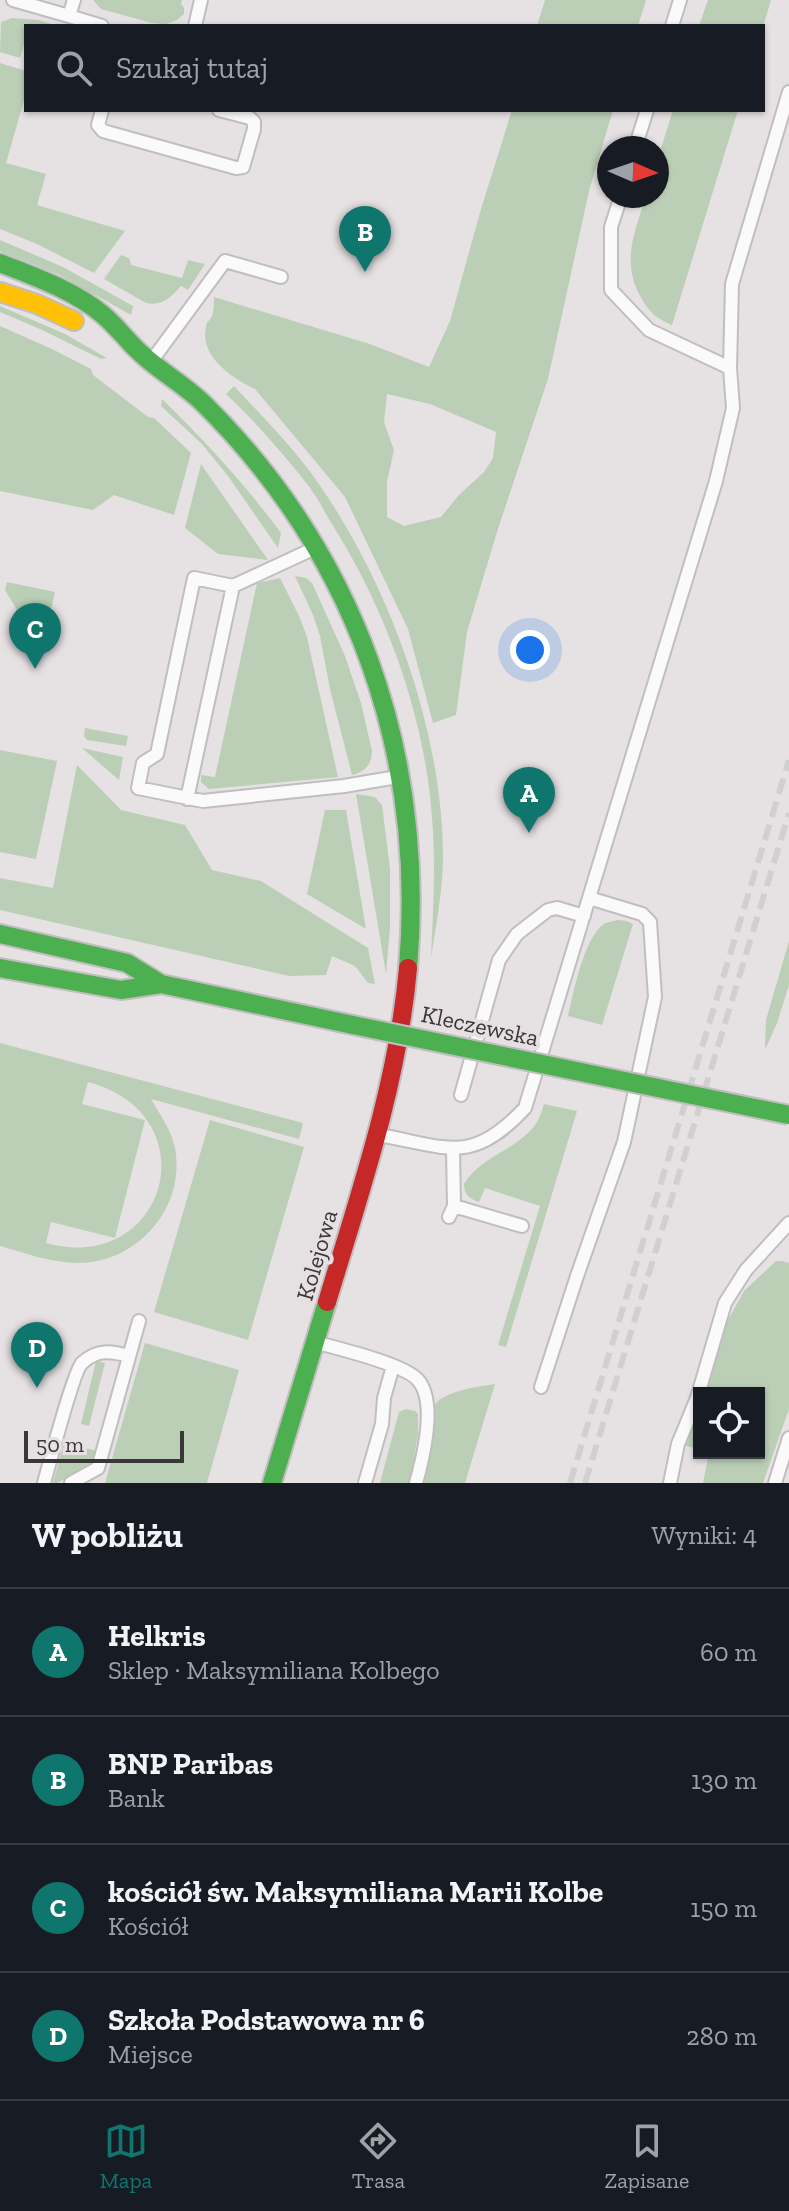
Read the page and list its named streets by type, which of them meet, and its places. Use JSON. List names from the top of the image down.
{
  "streets": {
    "street": ["Kleczewska", "Kolejowa"]
  },
  "scale_bar": "50 m",
  "north": "right",
  "page": {
    "search": "Szukaj tutaj",
    "pins": [
      "B",
      "C",
      "A",
      "D"
    ],
    "scale": "50 m",
    "heading": ["W pobliżu", "Wyniki: 4"],
    "list": [
      {
        "mark": "A",
        "name": "Helkris",
        "note": "Sklep · Maksymiliana Kolbego",
        "value": "60 m"
      },
      {
        "mark": "B",
        "name": "BNP Paribas",
        "note": "Bank",
        "value": "130 m"
      },
      {
        "mark": "C",
        "name": "kościół św. Maksymiliana Marii Kolbe",
        "note": "Kościół",
        "value": "150 m"
      },
      {
        "mark": "D",
        "name": "Szkoła Podstawowa nr 6",
        "note": "Miejsce",
        "value": "280 m"
      }
    ],
    "nav": ["Mapa", "Trasa", "Zapisane"]
  }
}
